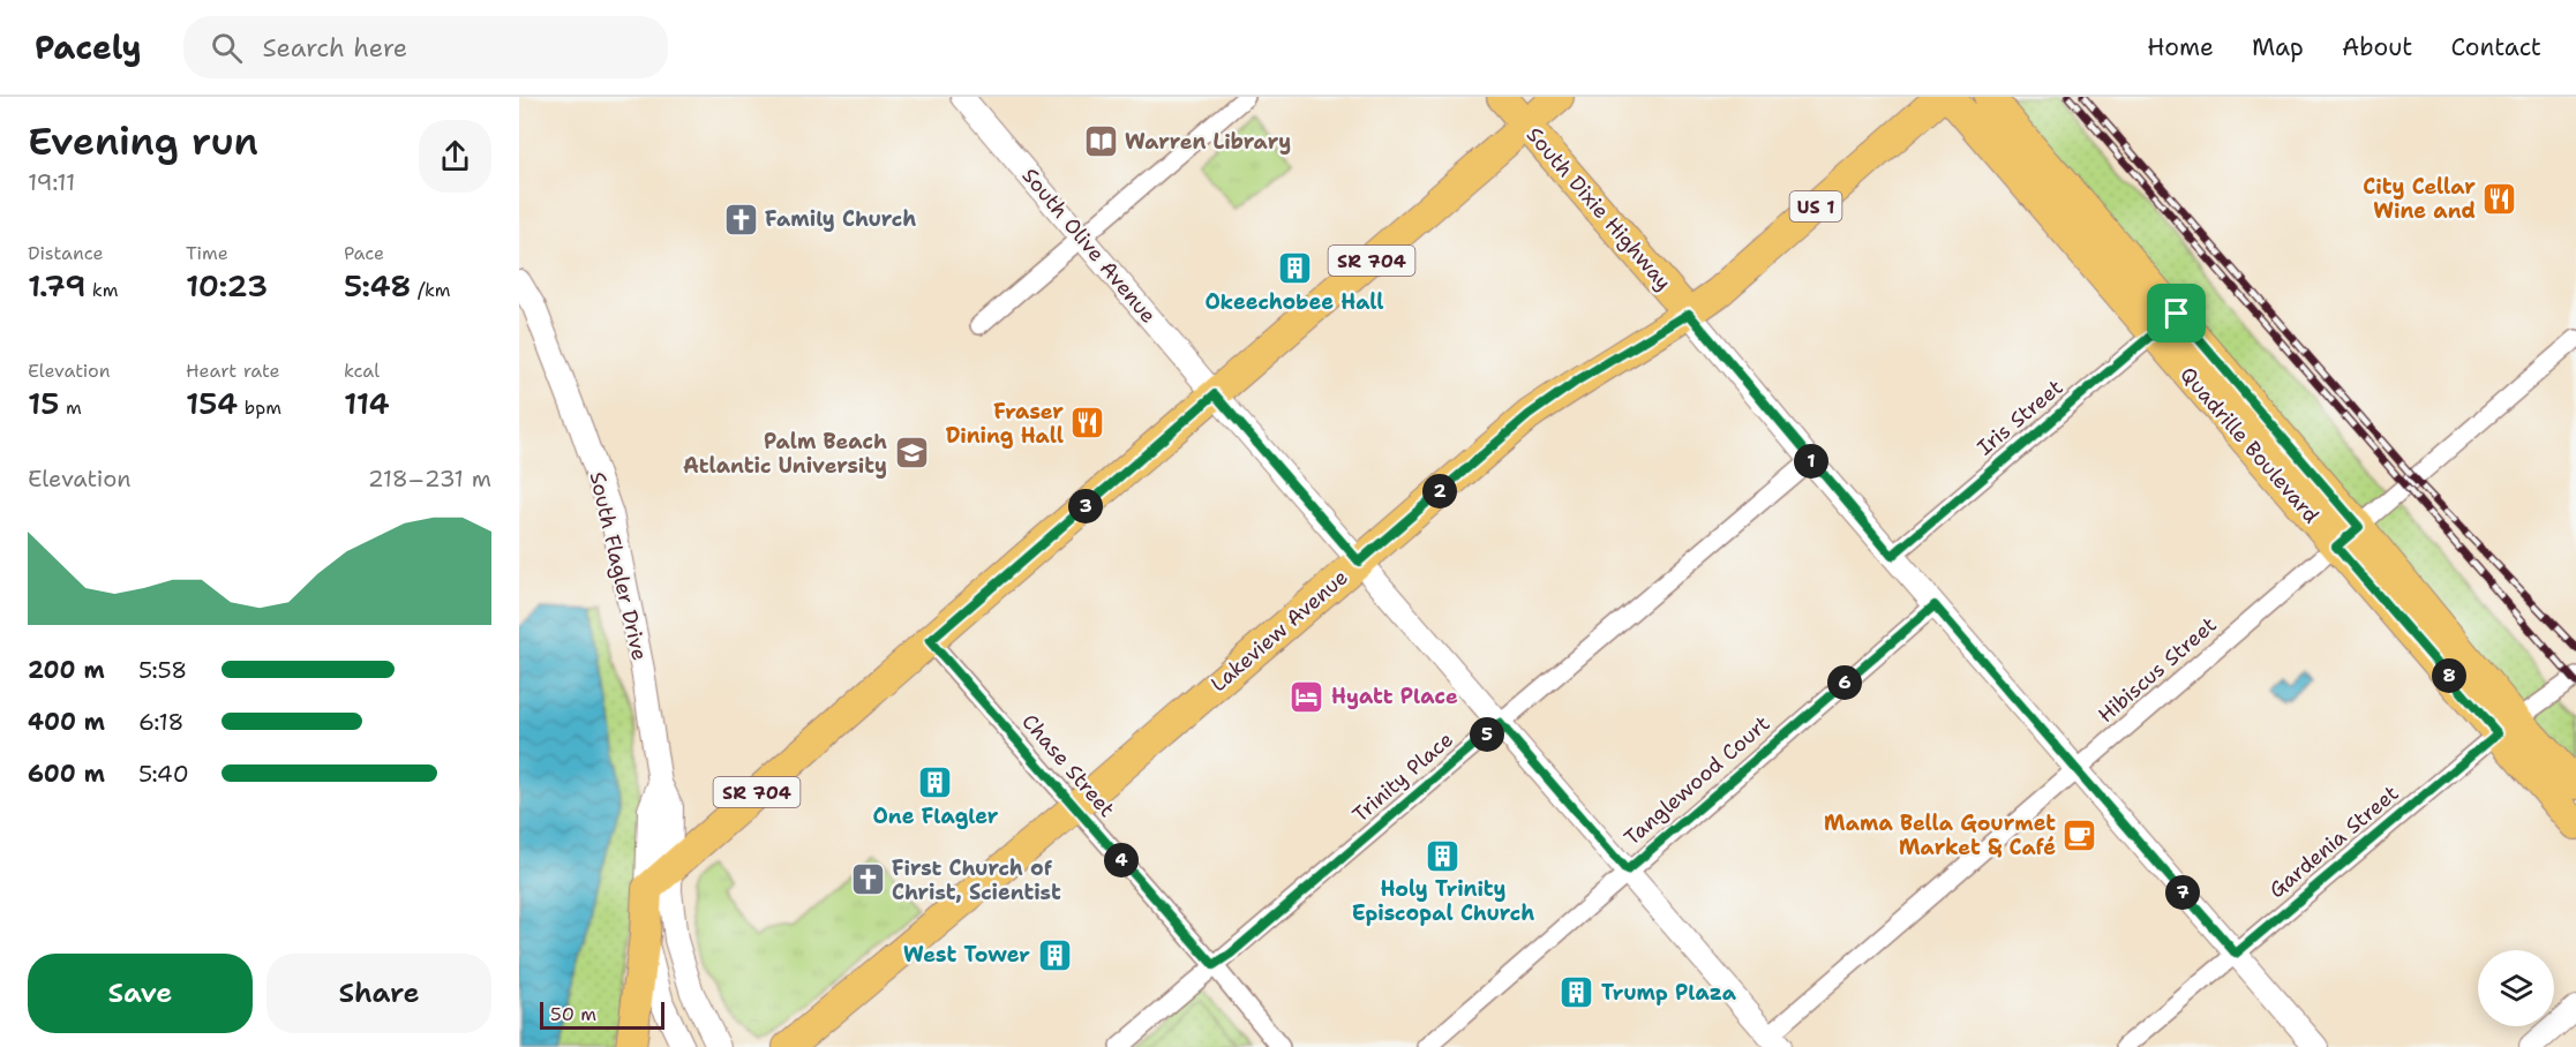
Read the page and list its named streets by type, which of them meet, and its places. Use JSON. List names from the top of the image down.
{
  "streets": {
    "main road": [
      "US 1",
      "South Dixie Highway",
      "SR 704",
      "Quadrille Boulevard",
      "South Flagler Drive",
      "Lakeview Avenue"
    ],
    "street": [
      "South Olive Avenue",
      "Iris Street",
      "Hibiscus Street",
      "Chase Street",
      "Trinity Place",
      "Tanglewood Court",
      "Gardenia Street"
    ]
  },
  "crossings": [
    ["South Dixie Highway", "SR 704"],
    ["South Dixie Highway", "Iris Street"],
    ["South Dixie Highway", "Lakeview Avenue"],
    ["South Dixie Highway", "Hibiscus Street"],
    ["South Dixie Highway", "Trinity Place"],
    ["South Dixie Highway", "Tanglewood Court"],
    ["South Dixie Highway", "Gardenia Street"],
    ["South Olive Avenue", "SR 704"],
    ["South Olive Avenue", "Lakeview Avenue"],
    ["SR 704", "South Flagler Drive"],
    ["SR 704", "Chase Street"],
    ["Iris Street", "Quadrille Boulevard"],
    ["Quadrille Boulevard", "Hibiscus Street"],
    ["Quadrille Boulevard", "Gardenia Street"],
    ["Lakeview Avenue", "Chase Street"],
    ["Chase Street", "Trinity Place"]
  ],
  "places": {
    "library": ["Warren Library"],
    "restaurant": ["City Cellar Wine and", "Fraser Dining Hall"],
    "church": ["Family Church", "First Church of Christ, Scientist"],
    "building": [
      "Okeechobee Hall",
      "One Flagler",
      "Holy Trinity Episcopal Church",
      "West Tower",
      "Trump Plaza"
    ],
    "school or university": ["Palm Beach Atlantic University"],
    "hotel": ["Hyatt Place"],
    "cafe": ["Mama Bella Gourmet Market & Café"]
  },
  "scale_bar": "50 m",
  "page": {
    "header": "Pacely",
    "search": "Search here",
    "nav": [
      "Home",
      "Map",
      "About",
      "Contact"
    ],
    "heading": ["Evening run", "19:11"],
    "stats": [
      ["Distance", "1.79 km"],
      ["Time", "10:23"],
      ["Pace", "5:48 /km"],
      ["Elevation", "15 m"],
      ["Heart rate", "154 bpm"],
      ["kcal", "114"]
    ],
    "pins": [
      "1",
      "2",
      "3",
      "8",
      "6",
      "5",
      "4",
      "7"
    ],
    "chart": ["Elevation", "218–231 m"],
    "list": [
      {
        "name": "200 m",
        "note": "5:58"
      },
      {
        "name": "400 m",
        "note": "6:18"
      },
      {
        "name": "600 m",
        "note": "5:40"
      }
    ],
    "buttons": ["Save", "Share"],
    "scale": "50 m"
  }
}
